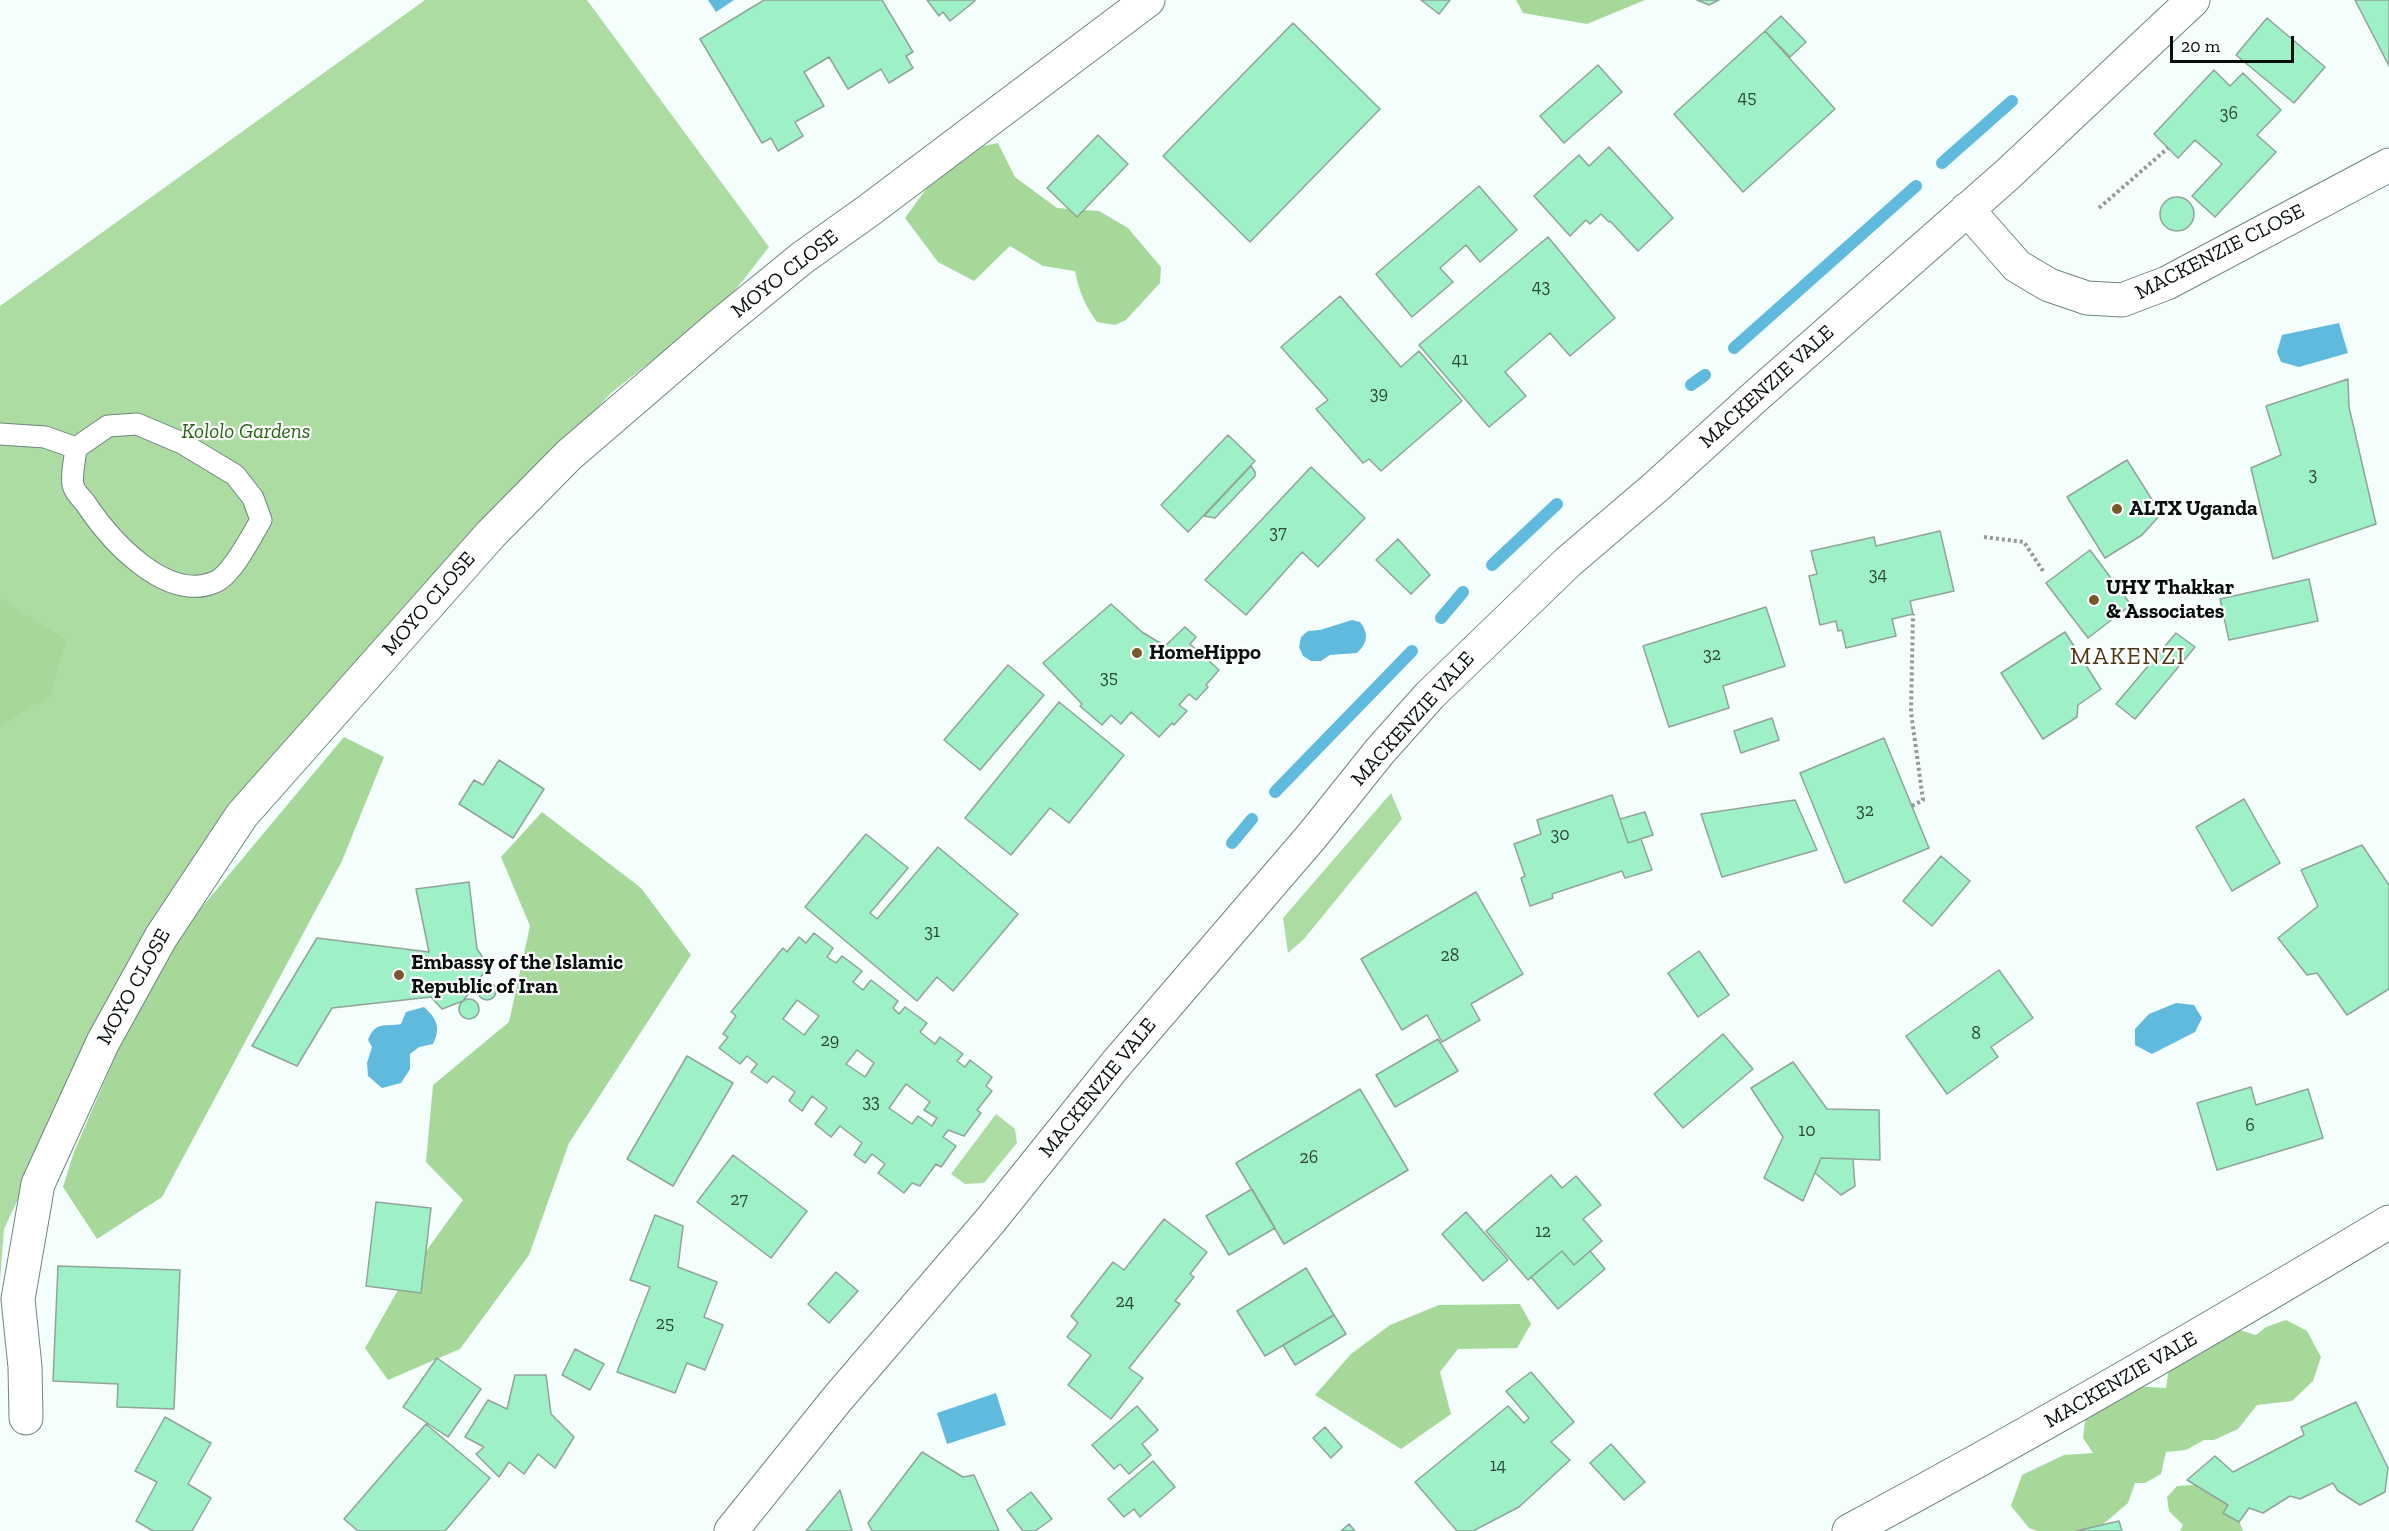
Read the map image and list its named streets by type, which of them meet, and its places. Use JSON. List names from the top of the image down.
{
  "streets": {
    "street": ["MACKENZIE CLOSE", "MOYO CLOSE", "MACKENZIE VALE"]
  },
  "crossings": [
    ["MACKENZIE CLOSE", "MACKENZIE VALE"]
  ],
  "districts": ["MAKENZI"],
  "parks": ["Kololo Gardens"],
  "places": [
    "ALTX Uganda",
    "UHY Thakkar & Associates",
    "HomeHippo",
    "Embassy of the Islamic Republic of Iran"
  ],
  "house_numbers": [
    "45",
    "36",
    "43",
    "41",
    "39",
    "3",
    "37",
    "34",
    "32",
    "35",
    "32",
    "30",
    "31",
    "28",
    "8",
    "29",
    "33",
    "6",
    "10",
    "26",
    "27",
    "12",
    "24",
    "25",
    "14"
  ],
  "scale_bar": "20 m"
}
